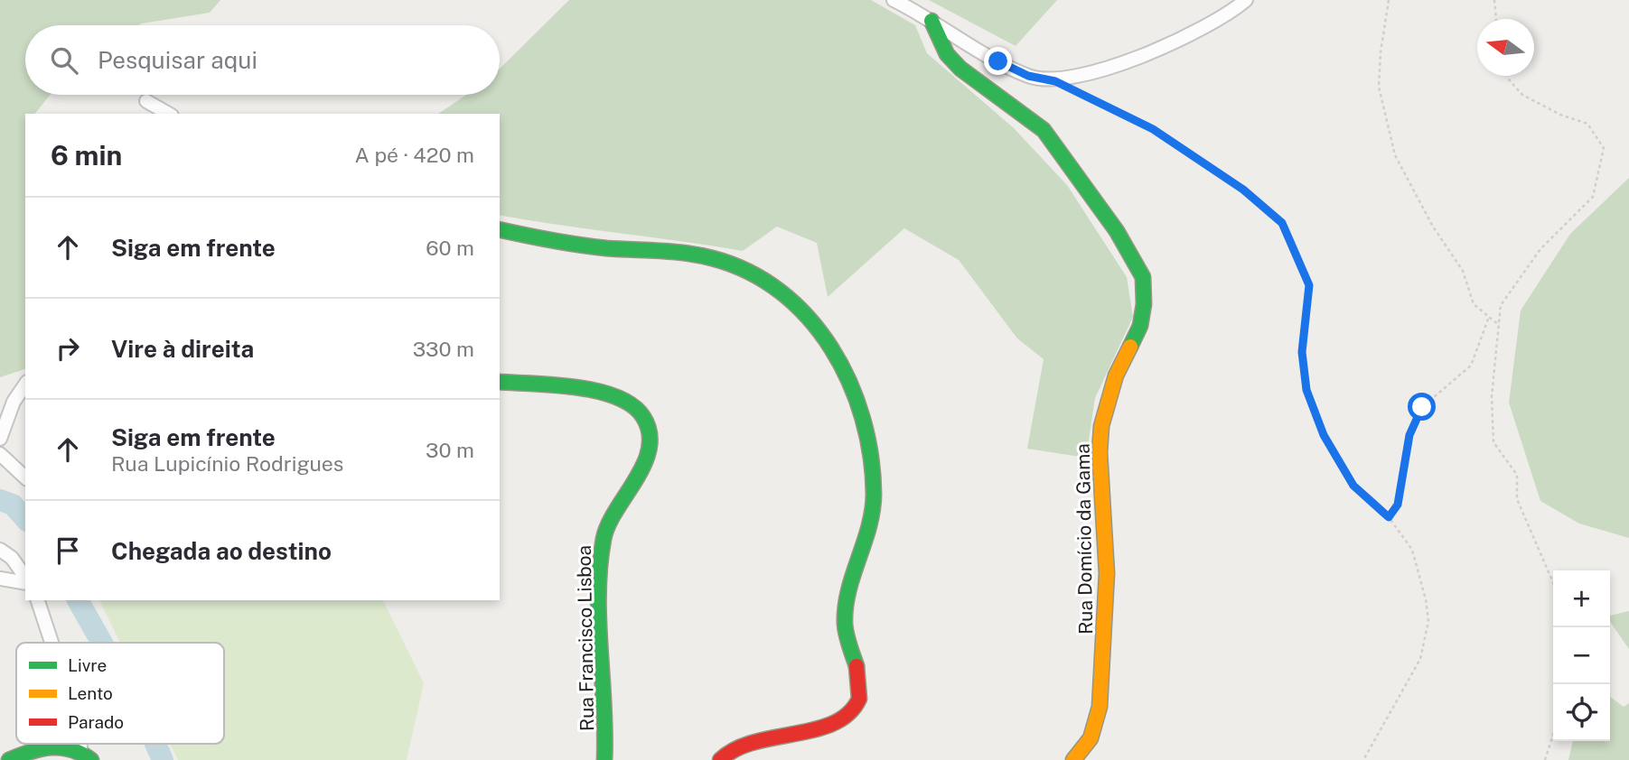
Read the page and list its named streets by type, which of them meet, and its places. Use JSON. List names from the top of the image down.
{
  "streets": {
    "street": ["Rua Domício da Gama", "Rua Francisco Lisboa"]
  },
  "legend": ["Livre", "Lento", "Parado"],
  "north": "left",
  "page": {
    "search": "Pesquisar aqui",
    "heading": ["6 min", "A pé · 420 m"],
    "list": [
      ["Siga em frente", "60 m"],
      ["Vire à direita", "330 m"],
      ["Siga em frente", "Rua Lupicínio Rodrigues", "30 m"],
      "Chegada ao destino"
    ],
    "map_buttons": ["+", "−"]
  }
}
